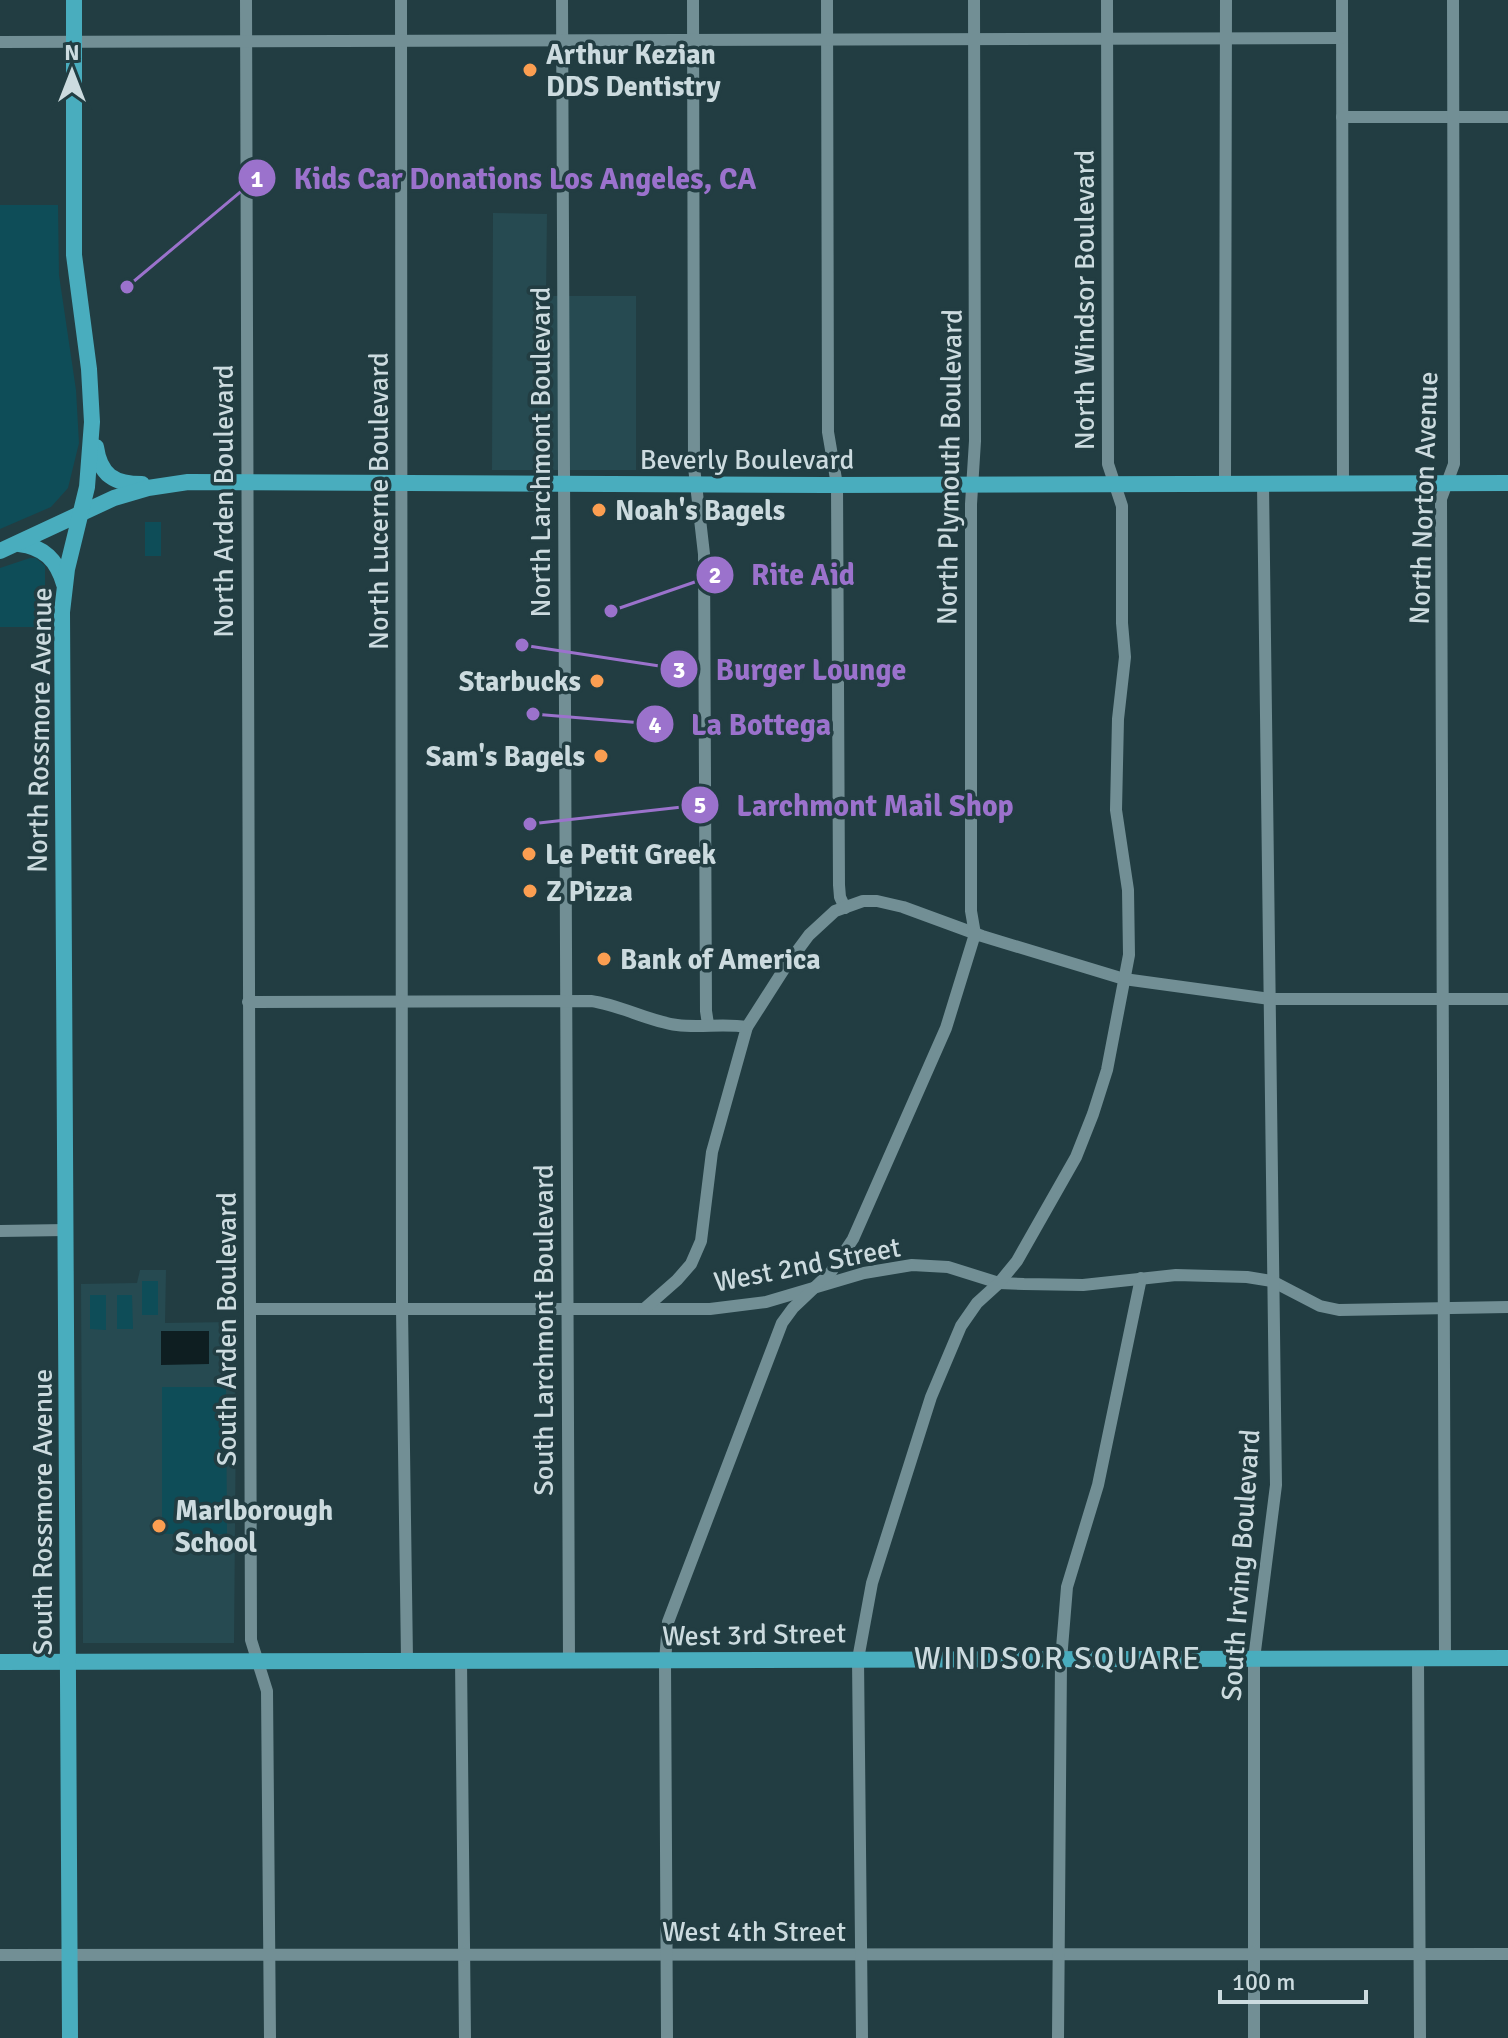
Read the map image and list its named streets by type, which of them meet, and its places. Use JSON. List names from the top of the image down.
{
  "streets": {
    "main road": [
      "Beverly Boulevard",
      "North Rossmore Avenue",
      "South Rossmore Avenue",
      "West 3rd Street"
    ],
    "street": [
      "North Windsor Boulevard",
      "North Larchmont Boulevard",
      "North Plymouth Boulevard",
      "North Norton Avenue",
      "North Arden Boulevard",
      "North Lucerne Boulevard",
      "West 2nd Street",
      "South Arden Boulevard",
      "South Larchmont Boulevard",
      "South Irving Boulevard",
      "West 4th Street"
    ]
  },
  "crossings": [
    ["North Windsor Boulevard", "Beverly Boulevard"],
    ["North Windsor Boulevard", "West 2nd Street"],
    ["North Windsor Boulevard", "West 3rd Street"],
    ["North Windsor Boulevard", "West 4th Street"],
    ["North Larchmont Boulevard", "Beverly Boulevard"],
    ["North Larchmont Boulevard", "South Larchmont Boulevard"],
    ["Beverly Boulevard", "North Plymouth Boulevard"],
    ["Beverly Boulevard", "North Norton Avenue"],
    ["Beverly Boulevard", "North Arden Boulevard"],
    ["Beverly Boulevard", "North Lucerne Boulevard"],
    ["Beverly Boulevard", "North Rossmore Avenue"],
    ["Beverly Boulevard", "South Irving Boulevard"],
    ["North Norton Avenue", "West 2nd Street"],
    ["North Norton Avenue", "West 3rd Street"],
    ["North Arden Boulevard", "South Arden Boulevard"],
    ["North Lucerne Boulevard", "West 2nd Street"],
    ["North Lucerne Boulevard", "West 3rd Street"],
    ["North Rossmore Avenue", "South Rossmore Avenue"],
    ["West 2nd Street", "South Arden Boulevard"],
    ["West 2nd Street", "South Larchmont Boulevard"],
    ["West 2nd Street", "South Irving Boulevard"],
    ["South Arden Boulevard", "West 3rd Street"],
    ["South Arden Boulevard", "West 4th Street"],
    ["South Larchmont Boulevard", "West 3rd Street"],
    ["South Rossmore Avenue", "West 3rd Street"],
    ["South Rossmore Avenue", "West 4th Street"],
    ["South Irving Boulevard", "West 3rd Street"],
    ["South Irving Boulevard", "West 4th Street"]
  ],
  "districts": ["WINDSOR SQUARE"],
  "places": [
    "Arthur Kezian DDS Dentistry",
    "Kids Car Donations Los Angeles, CA",
    "Noah's Bagels",
    "Rite Aid",
    "Burger Lounge",
    "Starbucks",
    "La Bottega",
    "Sam's Bagels",
    "Larchmont Mail Shop",
    "Le Petit Greek",
    "Z Pizza",
    "Bank of America",
    "Marlborough School"
  ],
  "scale_bar": "100 m",
  "north": "top"
}
